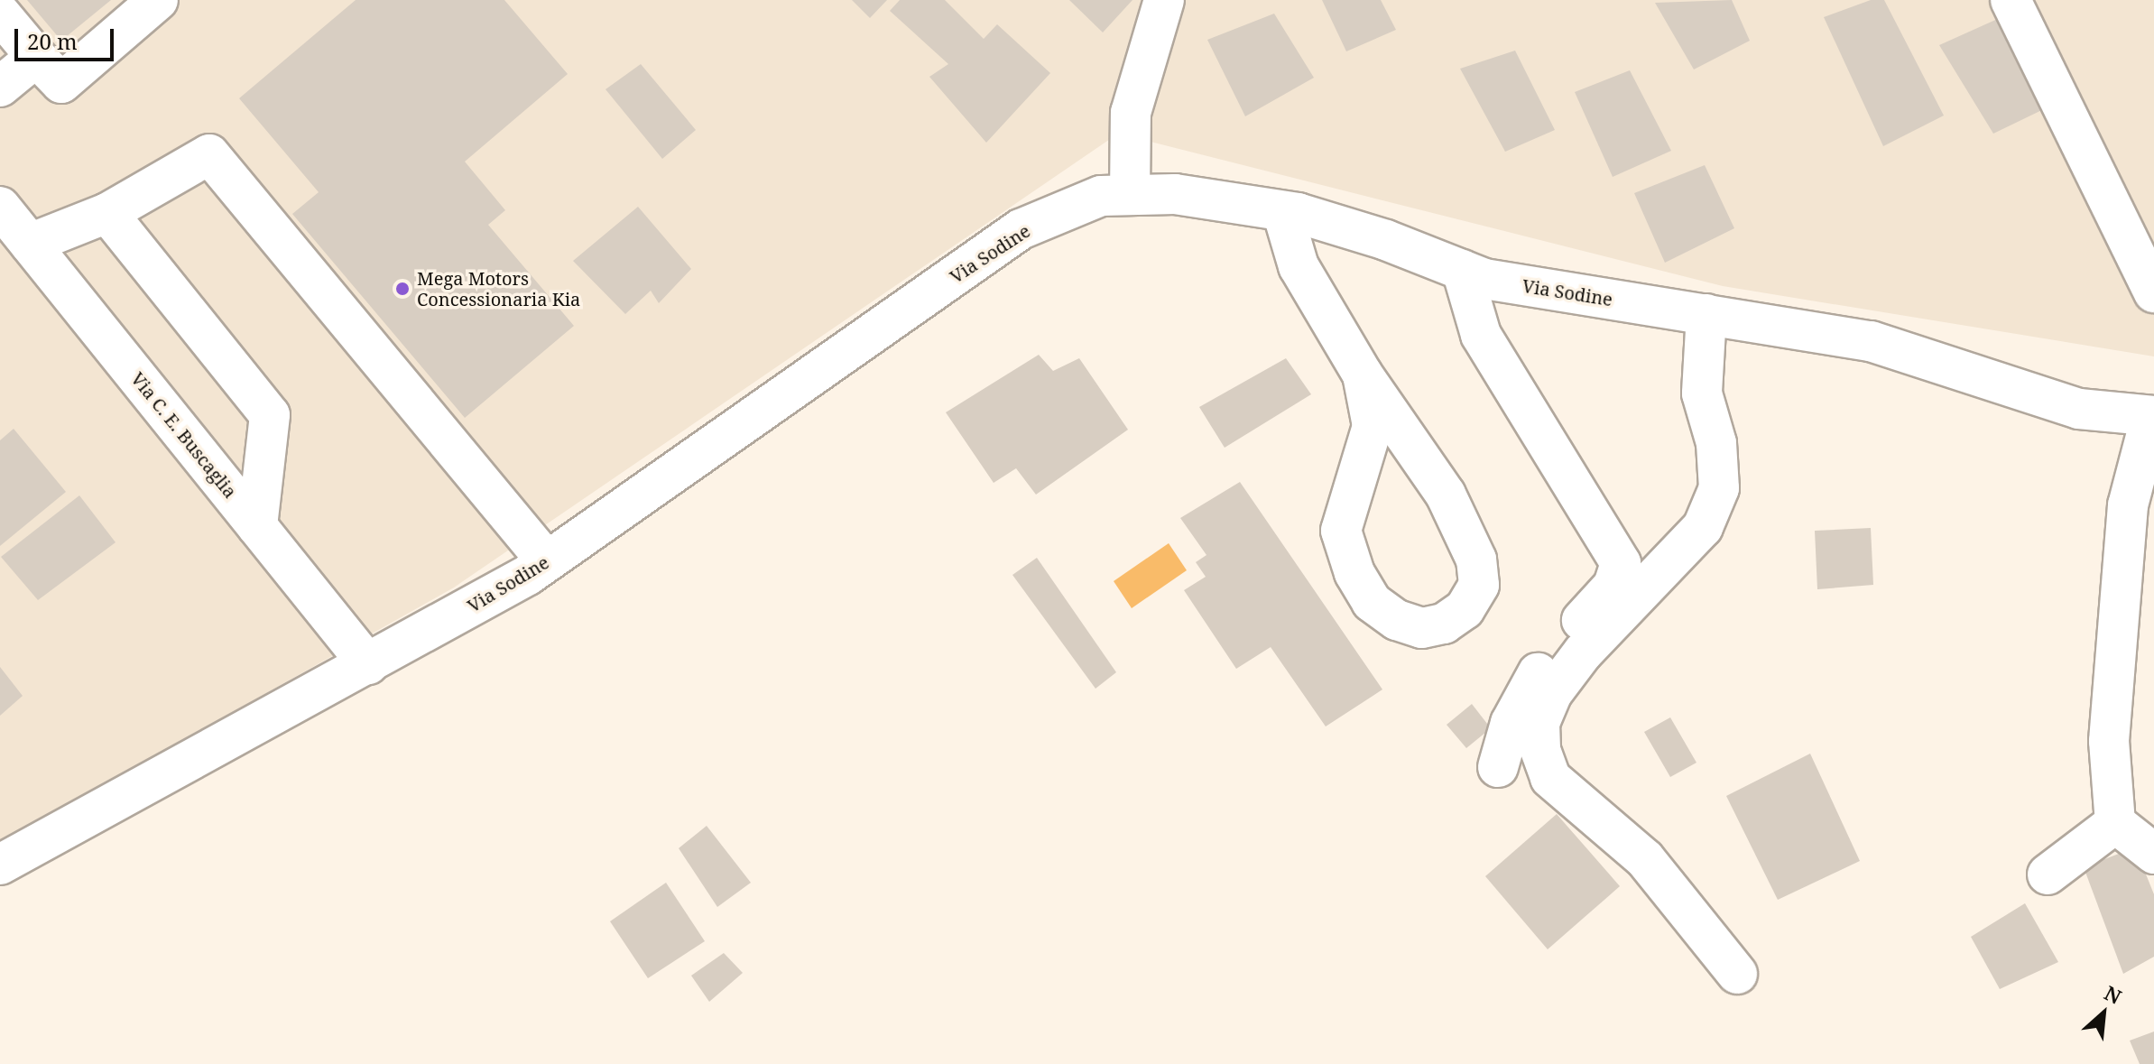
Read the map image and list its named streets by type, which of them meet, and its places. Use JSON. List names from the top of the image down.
{
  "streets": {
    "street": ["Via Sodine", "Via C. E. Buscaglia"]
  },
  "crossings": [
    ["Via Sodine", "Via C. E. Buscaglia"]
  ],
  "places": ["Mega Motors Concessionaria Kia"],
  "scale_bar": "20 m",
  "north": "top right"
}
